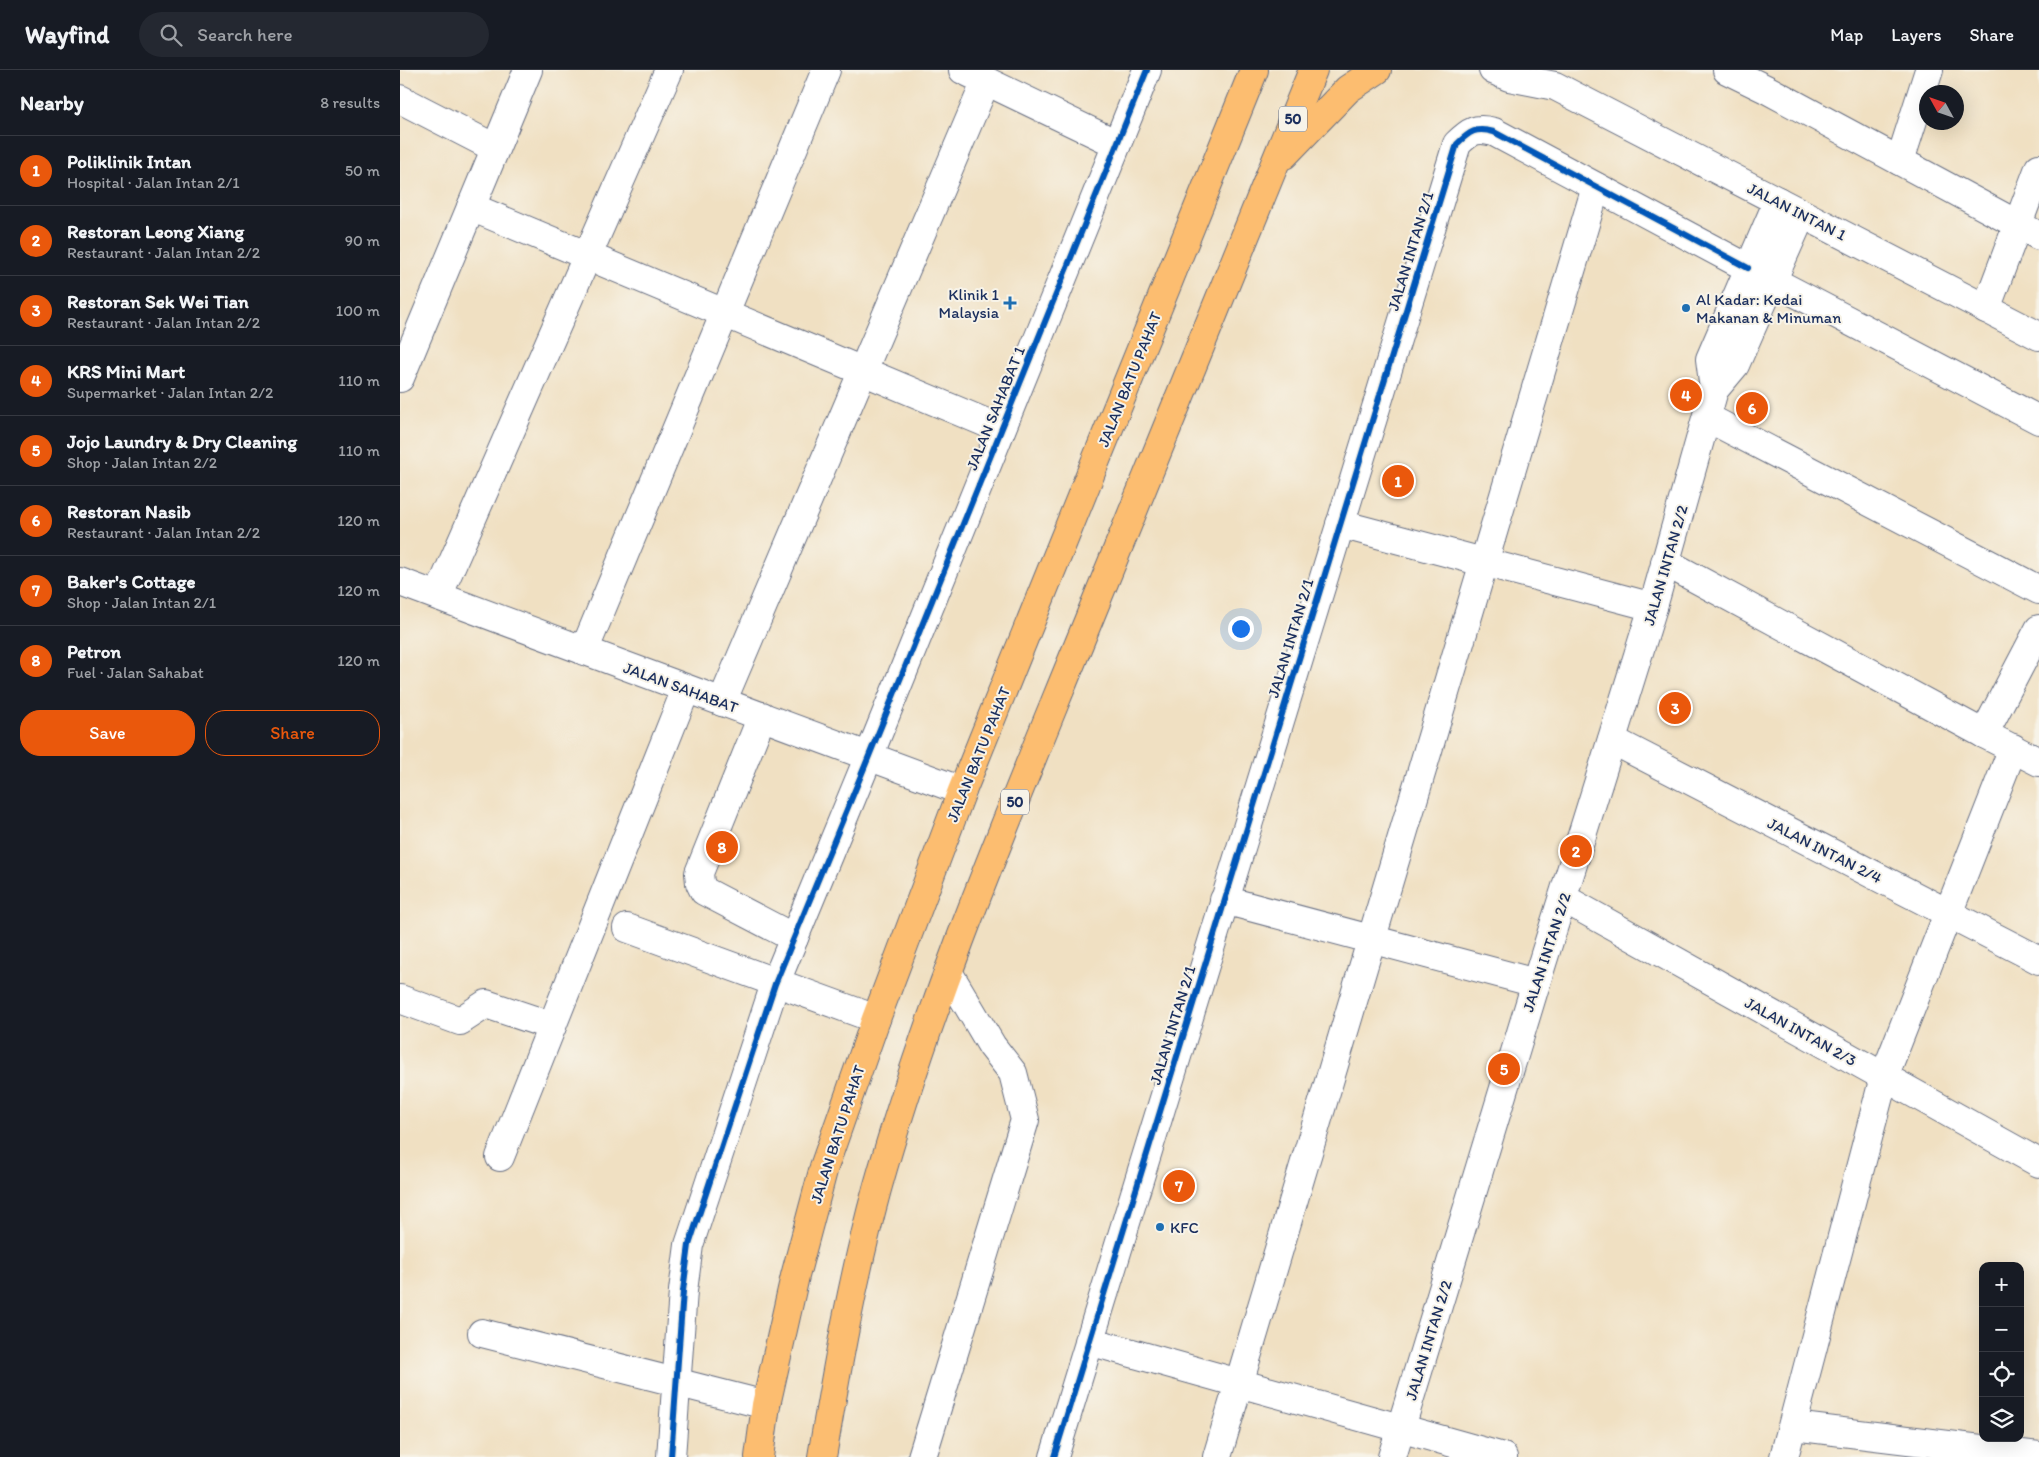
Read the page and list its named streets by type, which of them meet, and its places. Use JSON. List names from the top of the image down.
{
  "streets": {
    "highway": ["50", "JALAN BATU PAHAT"],
    "street": [
      "JALAN INTAN 1",
      "JALAN INTAN 2/1",
      "JALAN SAHABAT 1",
      "JALAN INTAN 2/2",
      "JALAN SAHABAT",
      "JALAN INTAN 2/4",
      "JALAN INTAN 2/3"
    ]
  },
  "crossings": [
    ["JALAN INTAN 1", "JALAN INTAN 2/2"],
    ["JALAN INTAN 2/1", "JALAN INTAN 2/2"],
    ["JALAN BATU PAHAT", "JALAN SAHABAT"],
    ["JALAN SAHABAT 1", "JALAN SAHABAT"],
    ["JALAN INTAN 2/2", "JALAN INTAN 2/4"],
    ["JALAN INTAN 2/2", "JALAN INTAN 2/3"]
  ],
  "places": {
    "health": ["Klinik 1 Malaysia"],
    "other": ["Al Kadar: Kedai Makanan & Minuman", "KFC"]
  },
  "north": "top left",
  "page": {
    "header": "Wayfind",
    "search": "Search here",
    "nav": ["Map", "Layers", "Share"],
    "heading": ["Nearby", "8 results"],
    "list": [
      {
        "mark": "1",
        "name": "Poliklinik Intan",
        "note": "Hospital · Jalan Intan 2/1",
        "value": "50 m"
      },
      {
        "mark": "2",
        "name": "Restoran Leong Xiang",
        "note": "Restaurant · Jalan Intan 2/2",
        "value": "90 m"
      },
      {
        "mark": "3",
        "name": "Restoran Sek Wei Tian",
        "note": "Restaurant · Jalan Intan 2/2",
        "value": "100 m"
      },
      {
        "mark": "4",
        "name": "KRS Mini Mart",
        "note": "Supermarket · Jalan Intan 2/2",
        "value": "110 m"
      },
      {
        "mark": "5",
        "name": "Jojo Laundry & Dry Cleaning",
        "note": "Shop · Jalan Intan 2/2",
        "value": "110 m"
      },
      {
        "mark": "6",
        "name": "Restoran Nasib",
        "note": "Restaurant · Jalan Intan 2/2",
        "value": "120 m"
      },
      {
        "mark": "7",
        "name": "Baker's Cottage",
        "note": "Shop · Jalan Intan 2/1",
        "value": "120 m"
      },
      {
        "mark": "8",
        "name": "Petron",
        "note": "Fuel · Jalan Sahabat",
        "value": "120 m"
      }
    ],
    "pins": [
      "4",
      "6",
      "1",
      "3",
      "8",
      "2",
      "5",
      "7"
    ],
    "buttons": ["Save", "Share"],
    "map_buttons": ["+", "−"]
  }
}
